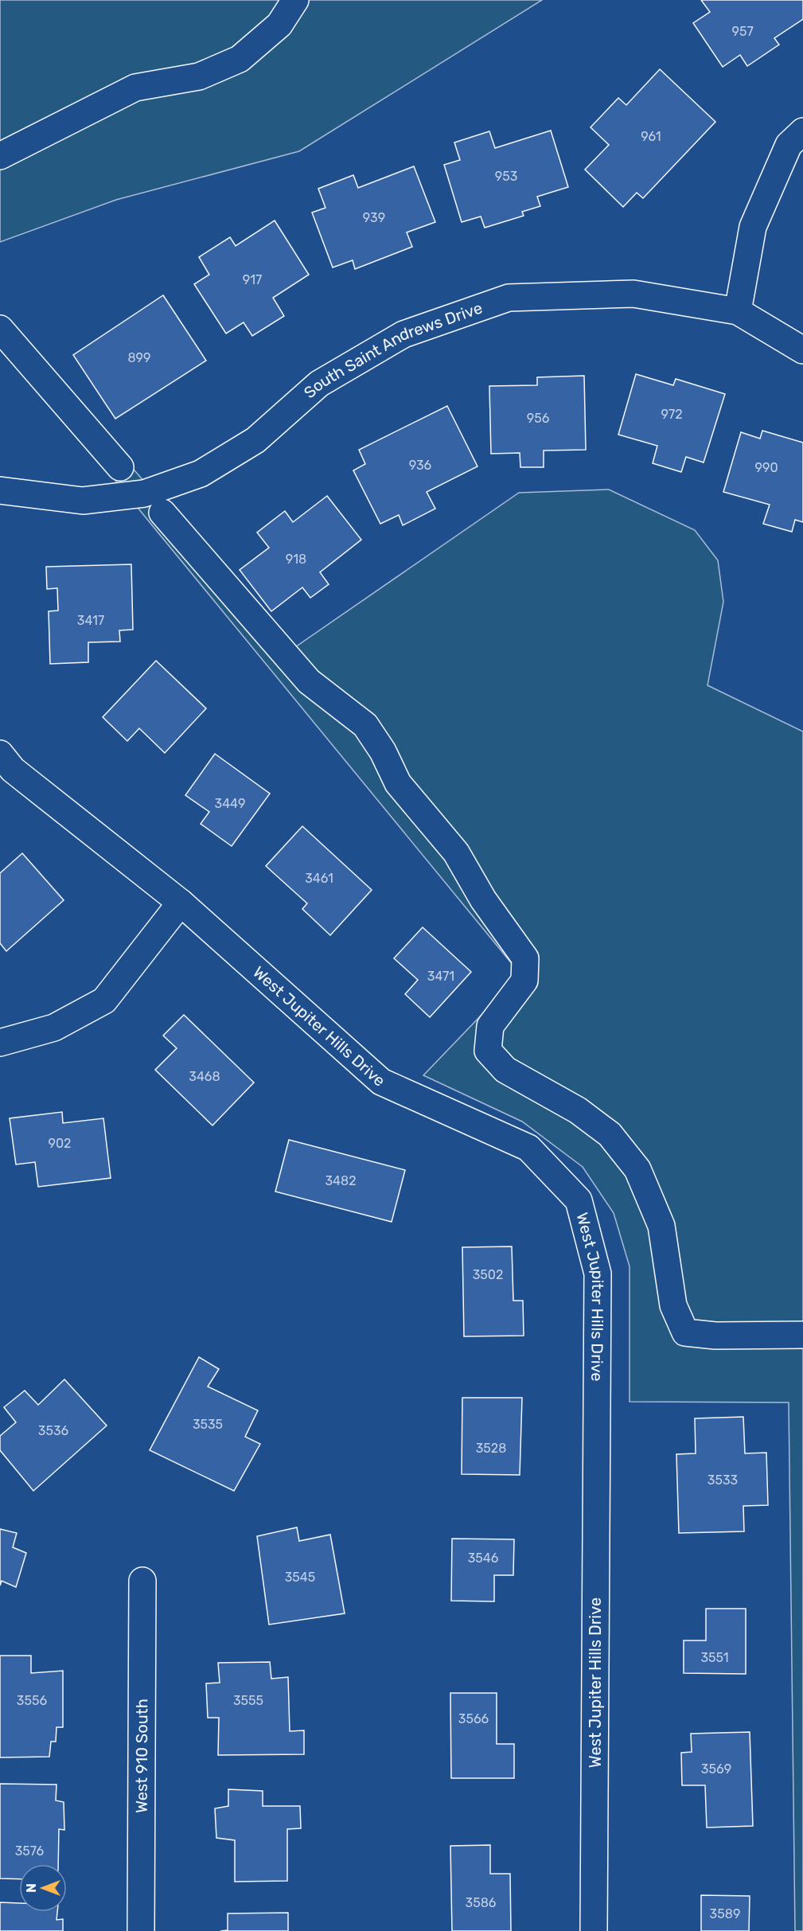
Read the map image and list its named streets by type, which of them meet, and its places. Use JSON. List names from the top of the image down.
{
  "streets": {
    "street": ["South Saint Andrews Drive", "West Jupiter Hills Drive", "West 910 South"]
  },
  "house_numbers": [
    "957",
    "961",
    "953",
    "939",
    "917",
    "899",
    "972",
    "956",
    "936",
    "990",
    "918",
    "3417",
    "3449",
    "3461",
    "3471",
    "3468",
    "902",
    "3482",
    "3502",
    "3535",
    "3536",
    "3528",
    "3533",
    "3546",
    "3545",
    "3551",
    "3556",
    "3555",
    "3566",
    "3569",
    "3576",
    "3586",
    "3589"
  ],
  "north": "left"
}
